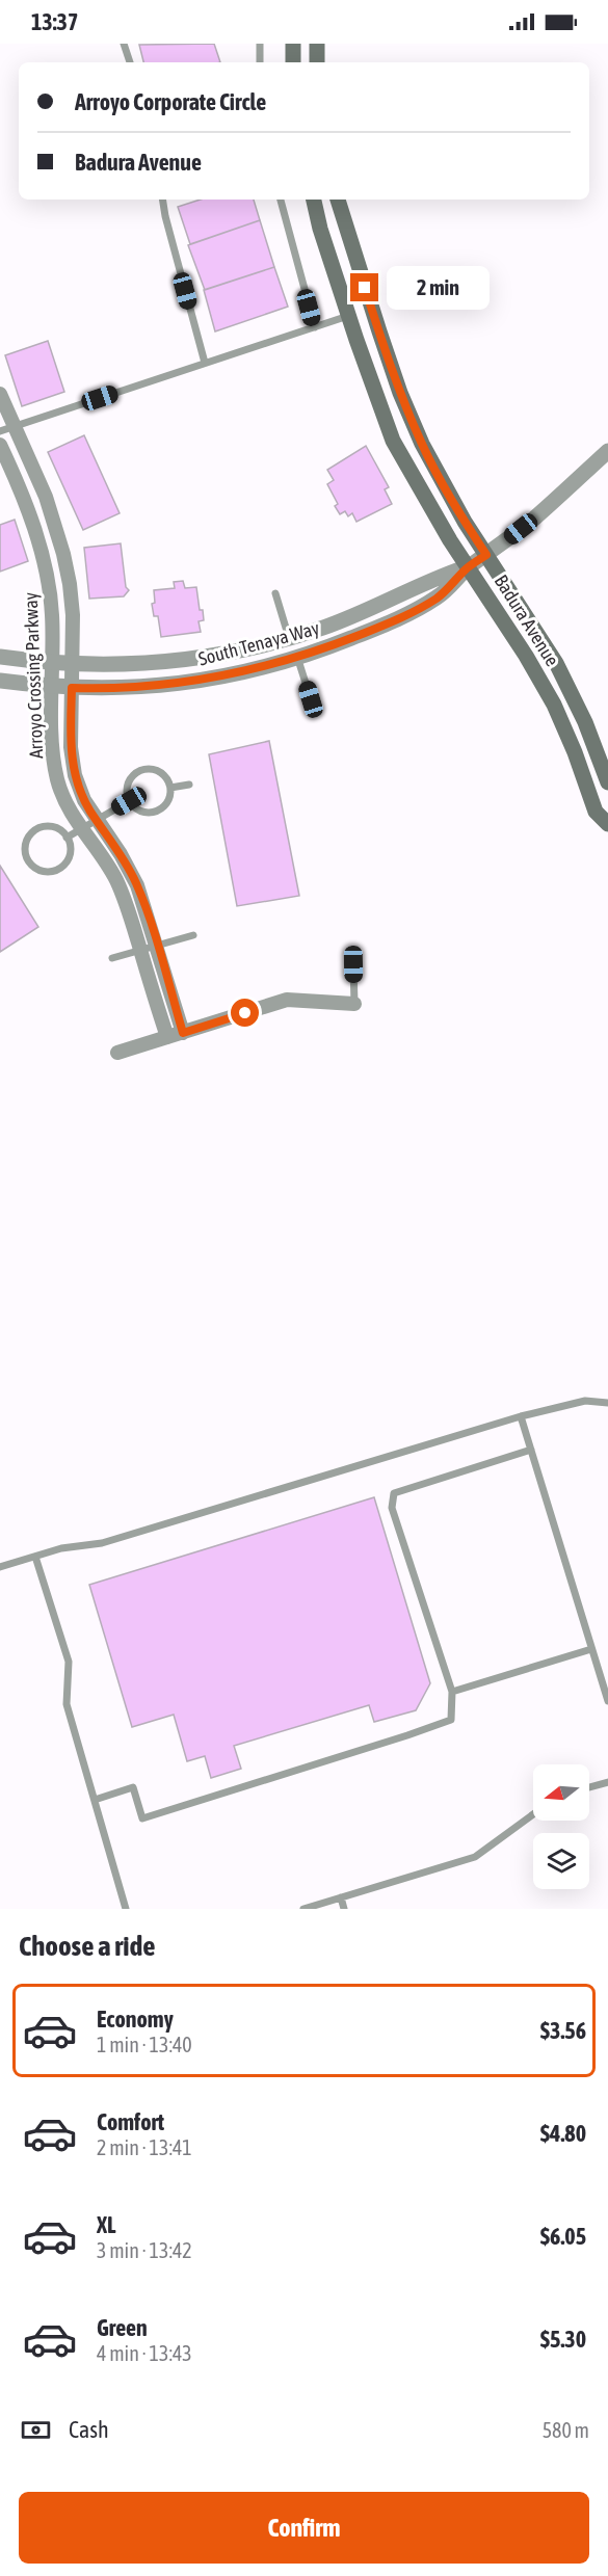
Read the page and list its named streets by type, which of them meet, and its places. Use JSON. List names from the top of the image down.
{
  "streets": {
    "main road": ["Badura Avenue"],
    "street": ["South Tenaya Way", "Arroyo Crossing Parkway"]
  },
  "crossings": [
    ["Badura Avenue", "South Tenaya Way"],
    ["South Tenaya Way", "Arroyo Crossing Parkway"]
  ],
  "north": "left",
  "page": {
    "status": "13:37",
    "banner": ["Arroyo Corporate Circle", "Badura Avenue"],
    "bubble": "2 min",
    "heading": "Choose a ride",
    "list": [
      {
        "name": "Economy",
        "note": "1 min · 13:40",
        "value": "$3.56"
      },
      {
        "name": "Comfort",
        "note": "2 min · 13:41",
        "value": "$4.80"
      },
      {
        "name": "XL",
        "note": "3 min · 13:42",
        "value": "$6.05"
      },
      {
        "name": "Green",
        "note": "4 min · 13:43",
        "value": "$5.30"
      }
    ],
    "pay": ["Cash", "580 m"],
    "buttons": "Confirm"
  }
}
